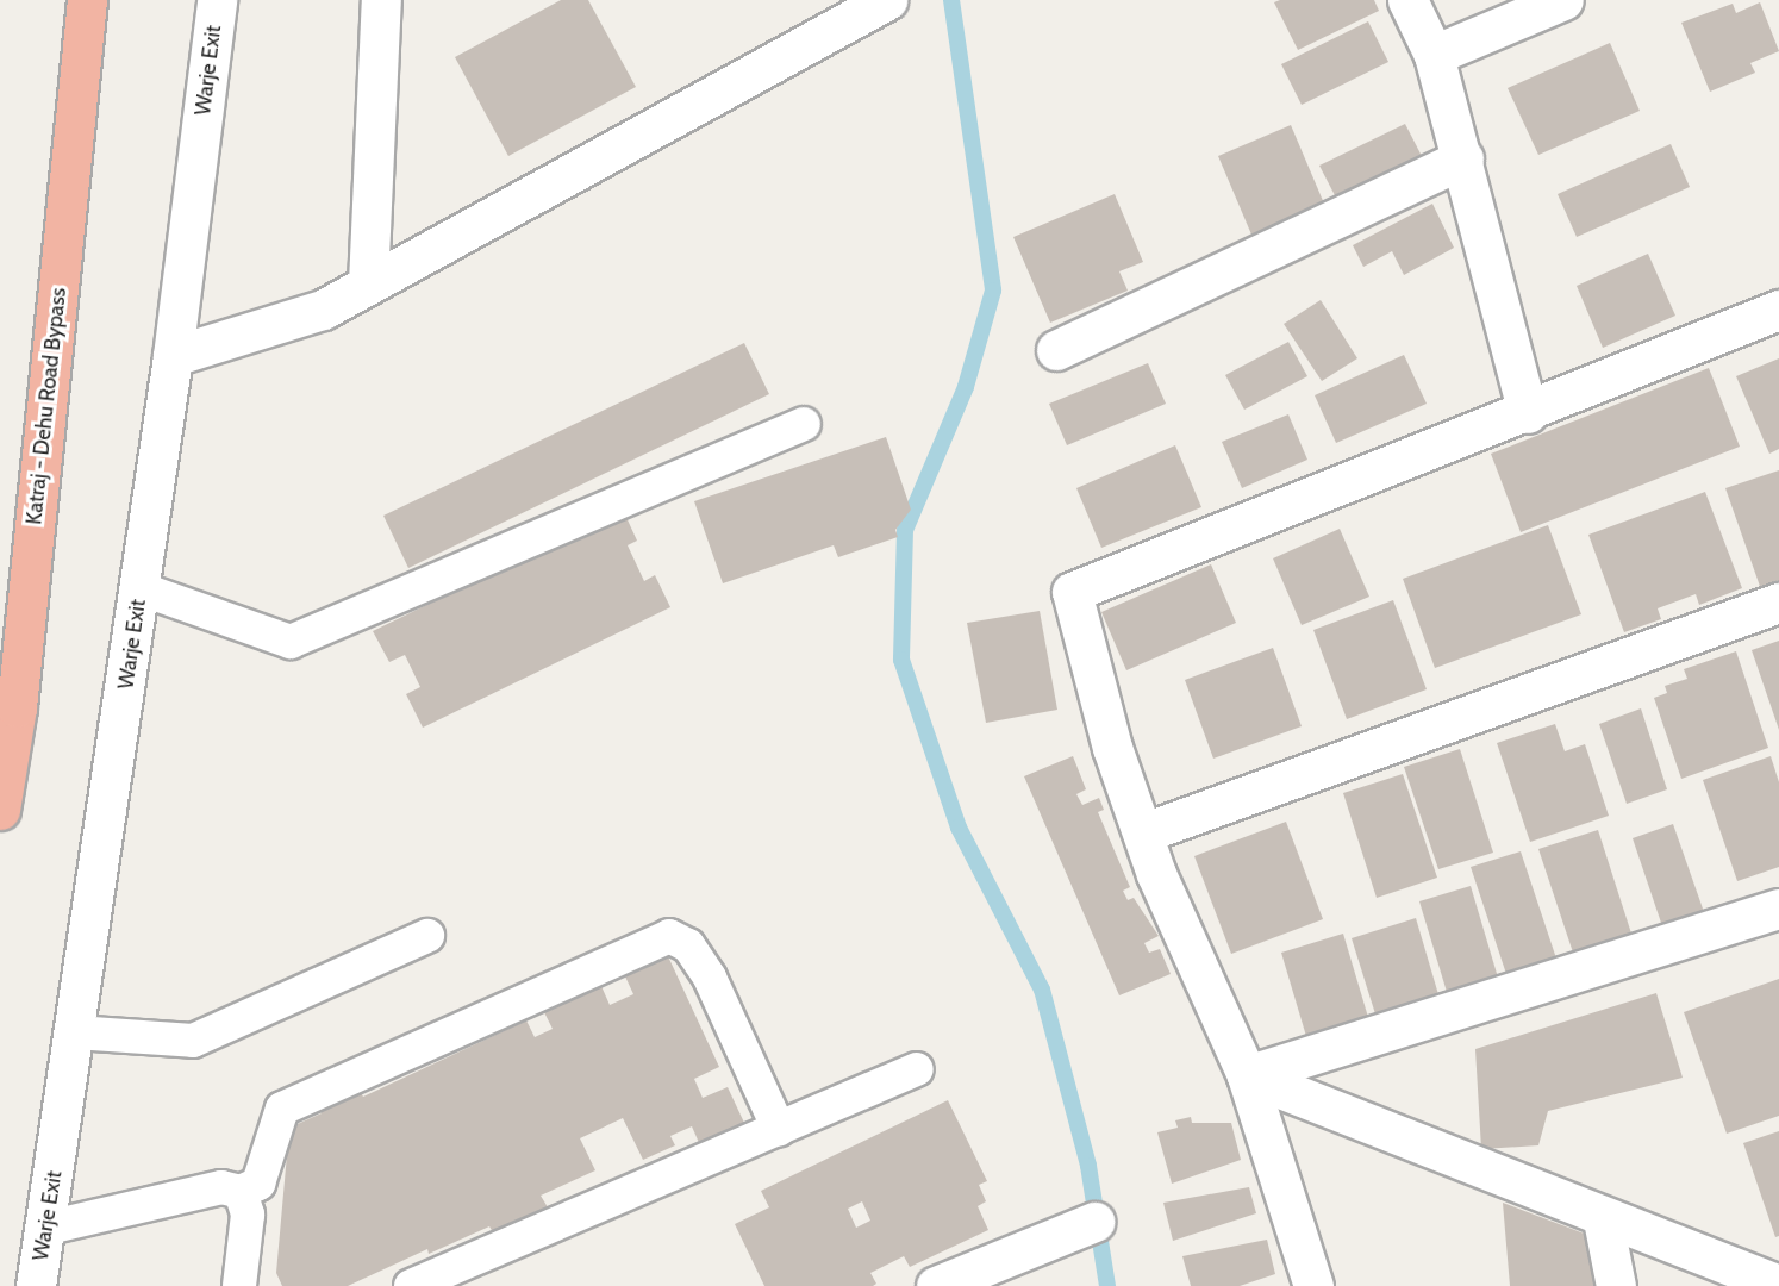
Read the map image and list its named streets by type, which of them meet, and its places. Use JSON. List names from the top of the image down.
{
  "streets": {
    "highway": ["Katraj - Dehu Road Bypass"],
    "street": ["Warje Exit"]
  }
}
